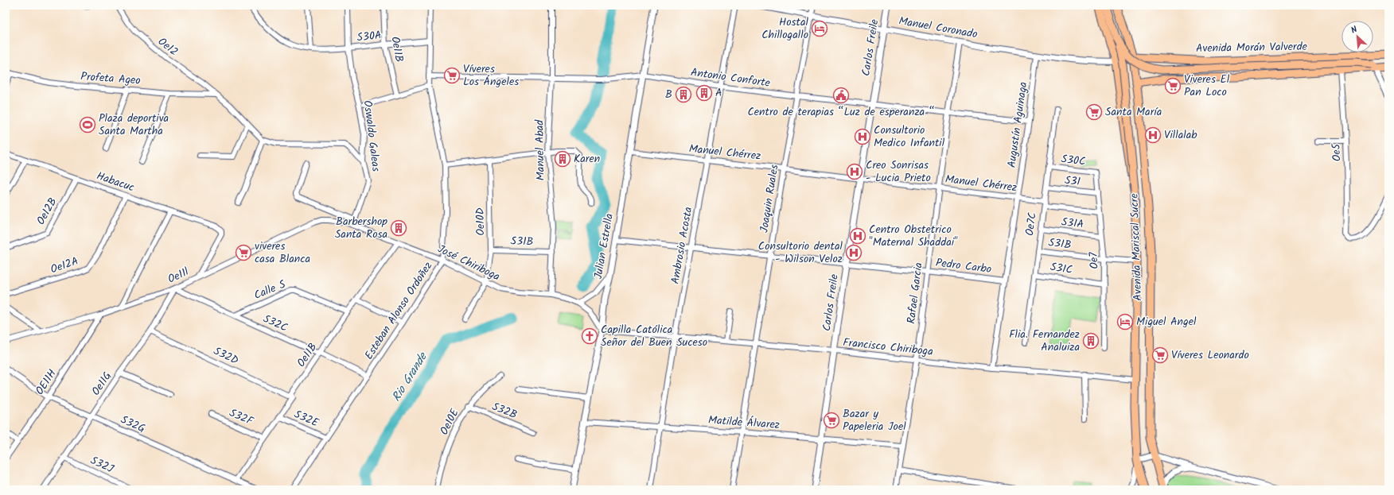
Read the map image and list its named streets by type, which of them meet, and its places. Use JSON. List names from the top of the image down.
{
  "streets": {
    "main road": ["Avenida Morán Valverde", "Avenida Mariscal Sucre"],
    "street": [
      "Manuel Coronado",
      "S30A",
      "Oe12",
      "Carlos Freile",
      "Oe11B",
      "Antonio Conforte",
      "Profeta Ageo",
      "Augustín Aguinaga",
      "Oswaldo Galeas",
      "Manuel Abad",
      "Manuel Chérrez",
      "Oe5",
      "S30C",
      "S31",
      "Habacuc",
      "Joaquin Ruales",
      "Oe12B",
      "Oe10D",
      "S31A",
      "Oe7C",
      "S31B",
      "Ambrosio Acosta",
      "Julian Estrella",
      "Oe7",
      "José Chiriboga",
      "Oe12A",
      "Pedro Carbo",
      "S31C",
      "Oe11l",
      "Calle S",
      "Rafael Garcia",
      "Esteban Alonso Ordoñez",
      "S32C",
      "Francisco Chiriboga",
      "S32D",
      "OE11H",
      "Oe11G",
      "S32B",
      "S32F",
      "S32E",
      "Oe10E",
      "Matilde Álvarez",
      "S32G",
      "S32J"
    ]
  },
  "crossings": [
    ["Manuel Coronado", "Carlos Freile"],
    ["Manuel Coronado", "Avenida Morán Valverde"],
    ["Manuel Coronado", "Augustín Aguinaga"],
    ["Manuel Coronado", "Joaquin Ruales"],
    ["Manuel Coronado", "Avenida Mariscal Sucre"],
    ["Manuel Coronado", "Rafael Garcia"],
    ["S30A", "Oe11B"],
    ["S30A", "Oswaldo Galeas"],
    ["S30A", "Esteban Alonso Ordoñez"],
    ["Oe12", "Profeta Ageo"],
    ["Carlos Freile", "Antonio Conforte"],
    ["Carlos Freile", "Manuel Chérrez"],
    ["Carlos Freile", "Pedro Carbo"],
    ["Carlos Freile", "Francisco Chiriboga"],
    ["Carlos Freile", "Matilde Álvarez"],
    ["Avenida Morán Valverde", "Avenida Mariscal Sucre"],
    ["Oe11B", "José Chiriboga"],
    ["Oe11B", "Calle S"],
    ["Oe11B", "S32C"],
    ["Oe11B", "S32D"],
    ["Oe11B", "S32F"],
    ["Oe11B", "S32E"],
    ["Oe11B", "S32G"],
    ["Antonio Conforte", "Augustín Aguinaga"],
    ["Antonio Conforte", "Manuel Abad"],
    ["Antonio Conforte", "Joaquin Ruales"],
    ["Antonio Conforte", "Ambrosio Acosta"],
    ["Antonio Conforte", "Julian Estrella"],
    ["Antonio Conforte", "Rafael Garcia"],
    ["Antonio Conforte", "Esteban Alonso Ordoñez"],
    ["Augustín Aguinaga", "Manuel Chérrez"],
    ["Augustín Aguinaga", "Pedro Carbo"],
    ["Augustín Aguinaga", "Francisco Chiriboga"],
    ["Oswaldo Galeas", "José Chiriboga"],
    ["Oswaldo Galeas", "Oe11l"],
    ["Manuel Abad", "S31B"],
    ["Manuel Abad", "José Chiriboga"],
    ["Manuel Chérrez", "Joaquin Ruales"],
    ["Manuel Chérrez", "Oe7C"],
    ["Manuel Chérrez", "Ambrosio Acosta"],
    ["Manuel Chérrez", "Julian Estrella"],
    ["Manuel Chérrez", "Oe7"],
    ["Manuel Chérrez", "Rafael Garcia"],
    ["S30C", "Oe7C"],
    ["S30C", "Oe7"],
    ["S31", "Oe7C"],
    ["S31", "Oe7"],
    ["Habacuc", "Oe12B"],
    ["Habacuc", "Oe12A"],
    ["Habacuc", "Oe11l"],
    ["Joaquin Ruales", "Pedro Carbo"],
    ["Joaquin Ruales", "Francisco Chiriboga"],
    ["Joaquin Ruales", "Matilde Álvarez"],
    ["Oe10D", "S31B"],
    ["Oe10D", "José Chiriboga"],
    ["S31A", "Oe7C"],
    ["S31A", "Oe7"],
    ["Oe7C", "S31B"],
    ["Oe7C", "S31C"],
    ["S31B", "Avenida Mariscal Sucre"],
    ["S31B", "Oe7"],
    ["Ambrosio Acosta", "Pedro Carbo"],
    ["Ambrosio Acosta", "Francisco Chiriboga"],
    ["Ambrosio Acosta", "Matilde Álvarez"],
    ["Julian Estrella", "José Chiriboga"],
    ["Julian Estrella", "Pedro Carbo"],
    ["Julian Estrella", "Francisco Chiriboga"],
    ["Julian Estrella", "Matilde Álvarez"],
    ["Avenida Mariscal Sucre", "Francisco Chiriboga"],
    ["Oe7", "S31C"],
    ["José Chiriboga", "Oe11l"],
    ["José Chiriboga", "Esteban Alonso Ordoñez"],
    ["José Chiriboga", "Francisco Chiriboga"],
    ["Pedro Carbo", "Rafael Garcia"],
    ["Oe11l", "S32C"],
    ["Oe11l", "OE11H"],
    ["Oe11l", "Oe11G"],
    ["Calle S", "S32C"],
    ["Rafael Garcia", "Francisco Chiriboga"],
    ["Rafael Garcia", "Matilde Álvarez"],
    ["Esteban Alonso Ordoñez", "S32C"],
    ["Esteban Alonso Ordoñez", "S32E"],
    ["S32C", "Oe11G"],
    ["S32D", "Oe11G"],
    ["OE11H", "S32G"],
    ["Oe11G", "S32G"],
    ["Oe11G", "S32J"],
    ["S32B", "Oe10E"]
  ],
  "water": ["Rio Grande"],
  "places": {
    "hotel": ["Hostal Chillogallo", "Miguel Angel"],
    "supermarket": [
      "Víveres Los Ángeles",
      "Viveres El Pan Loco",
      "Santa María",
      "viveres casa Blanca",
      "Víveres Leonardo",
      "Bazar y Papeleria Joel"
    ],
    "building": [
      "A",
      "B",
      "Karen",
      "Barbershop Santa Rosa",
      "Flia. Fernandez Analuiza"
    ],
    "public building": ["Centro de terapias “Luz de esperanza “"],
    "sports": ["Plaza deportiva Santa Martha"],
    "hospital": [
      "Villalab",
      "Consultorio Medico Infantil",
      "Creo Sonrisas - Lucia Prieto",
      "Centro Obstetrico \"Maternal Shaddai\"",
      "Consultorio dental - Wilson Veloz"
    ],
    "church": ["Capilla Católica Señor del Buen Suceso"]
  },
  "north": "top left"
}
